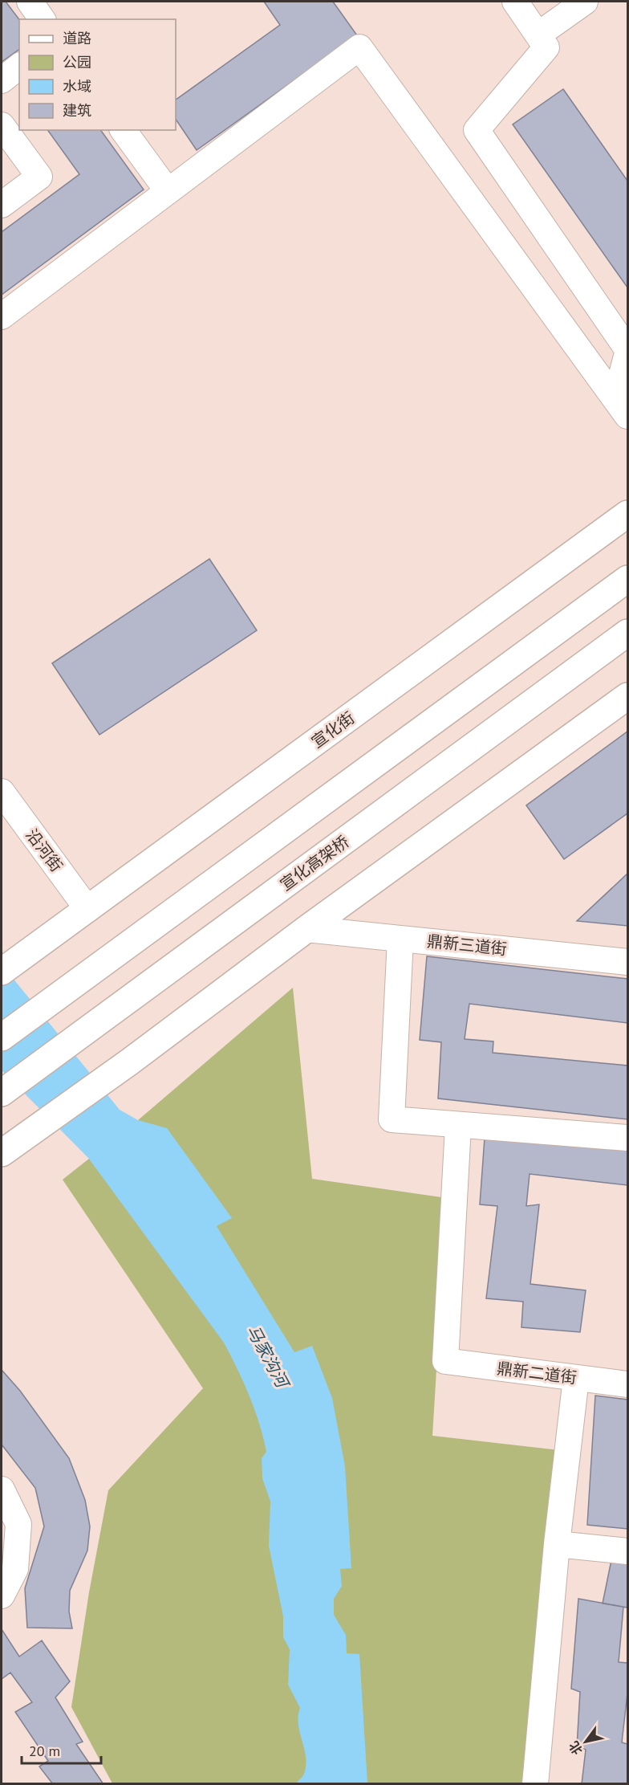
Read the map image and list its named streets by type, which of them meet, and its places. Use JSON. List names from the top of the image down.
{
  "streets": {
    "highway": ["宣化街", "宣化高架桥"],
    "street": ["沿河街", "鼎新三道街", "鼎新二道街"]
  },
  "crossings": [
    ["宣化街", "沿河街"]
  ],
  "water": ["马家沟河"],
  "legend": [
    "道路",
    "公园",
    "水域",
    "建筑"
  ],
  "scale_bar": "20 m",
  "north": "bottom left"
}
